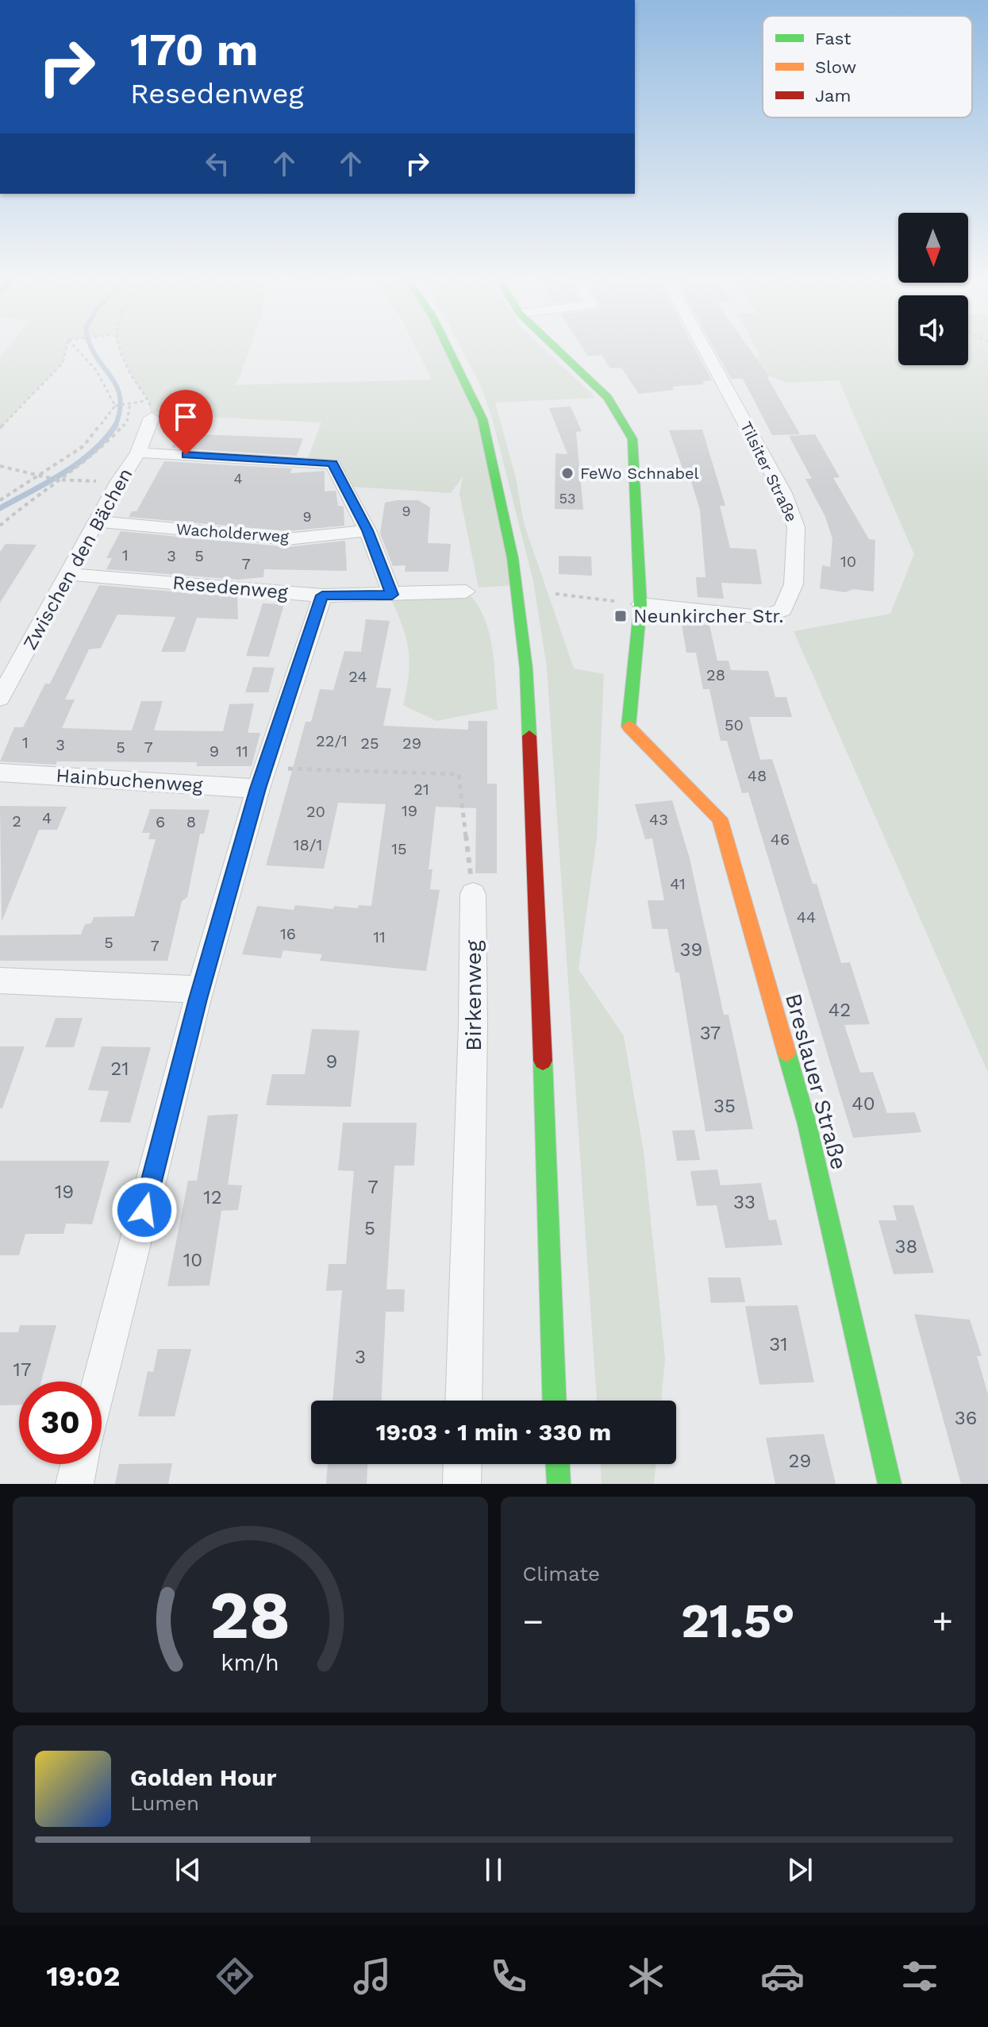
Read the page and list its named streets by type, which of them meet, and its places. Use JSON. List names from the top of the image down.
{
  "streets": {
    "street": [
      "Tilsiter Straße",
      "Wacholderweg",
      "Zwischen den Bächen",
      "Resedenweg",
      "Hainbuchenweg",
      "Birkenweg",
      "Breslauer Straße"
    ]
  },
  "crossings": [
    ["Tilsiter Straße", "Breslauer Straße"],
    ["Wacholderweg", "Zwischen den Bächen"],
    ["Zwischen den Bächen", "Resedenweg"]
  ],
  "places": {
    "other": ["FeWo Schnabel"],
    "transit": ["Neunkircher Str."]
  },
  "house_numbers": [
    "4",
    "53",
    "9",
    "9",
    "1",
    "3",
    "5",
    "10",
    "7",
    "28",
    "24",
    "50",
    "22/1",
    "1",
    "25",
    "29",
    "3",
    "5",
    "7",
    "9",
    "11",
    "48",
    "21",
    "19",
    "20",
    "4",
    "43",
    "2",
    "6",
    "8",
    "46",
    "18/1",
    "15",
    "41",
    "44",
    "16",
    "11",
    "5",
    "7",
    "39",
    "42",
    "37",
    "9",
    "21",
    "40",
    "35",
    "7",
    "19",
    "12",
    "33",
    "5",
    "38",
    "10",
    "31",
    "3",
    "17",
    "36",
    "29"
  ],
  "legend": ["Fast", "Slow", "Jam"],
  "north": "bottom",
  "page": {
    "turn": ["170 m", "Resedenweg"],
    "limit": "30",
    "trip": "19:03 · 1 min · 330 m",
    "tile": "Climate",
    "heat": ["−", "21.5°", "+"],
    "song": ["Golden Hour", "Lumen"],
    "tabs": "19:02",
    "gauge": ["28", "km/h"]
  }
}
